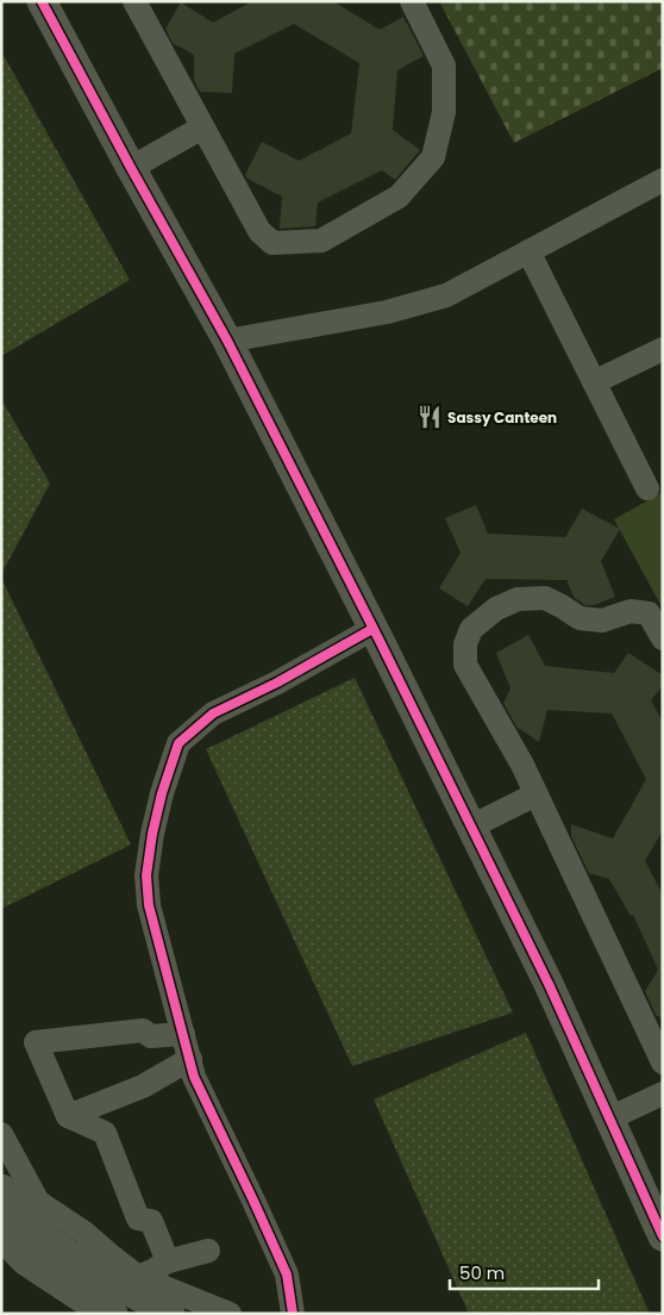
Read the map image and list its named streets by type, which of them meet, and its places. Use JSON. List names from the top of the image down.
{
  "places": {
    "restaurant": ["Sassy Canteen"]
  },
  "scale_bar": "50 m"
}
